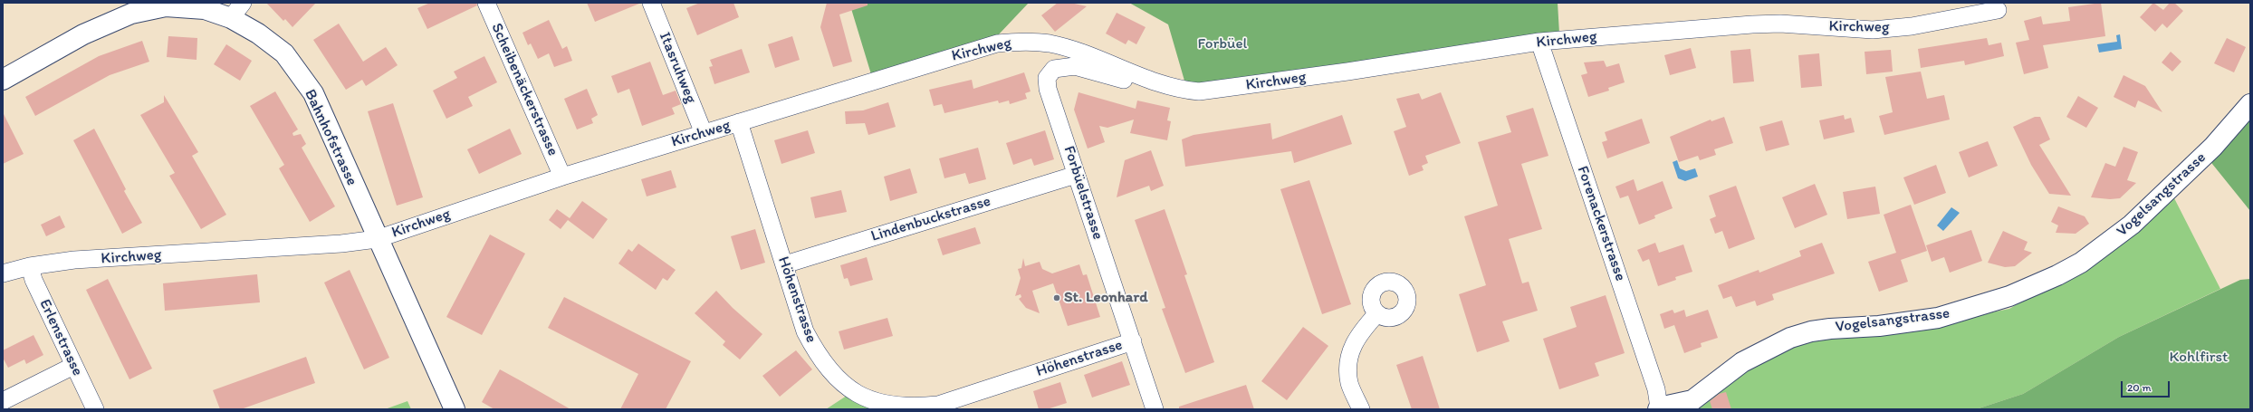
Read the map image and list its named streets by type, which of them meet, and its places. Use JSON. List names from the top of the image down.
{
  "streets": {
    "street": [
      "Kirchweg",
      "Itasruhweg",
      "Scheibenäckerstrasse",
      "Bahnhofstrasse",
      "Forbüelstrasse",
      "Vogelsangstrasse",
      "Lindenbuckstrasse",
      "Forenackerstrasse",
      "Höhenstrasse",
      "Erlenstrasse"
    ]
  },
  "crossings": [
    ["Kirchweg", "Itasruhweg"],
    ["Kirchweg", "Scheibenäckerstrasse"],
    ["Kirchweg", "Bahnhofstrasse"],
    ["Kirchweg", "Forbüelstrasse"],
    ["Kirchweg", "Forenackerstrasse"],
    ["Kirchweg", "Höhenstrasse"],
    ["Kirchweg", "Erlenstrasse"],
    ["Forbüelstrasse", "Lindenbuckstrasse"],
    ["Forbüelstrasse", "Höhenstrasse"],
    ["Vogelsangstrasse", "Forenackerstrasse"],
    ["Lindenbuckstrasse", "Höhenstrasse"]
  ],
  "parks": ["Forbüel", "Kohlfirst"],
  "places": ["St. Leonhard"],
  "scale_bar": "20 m"
}
